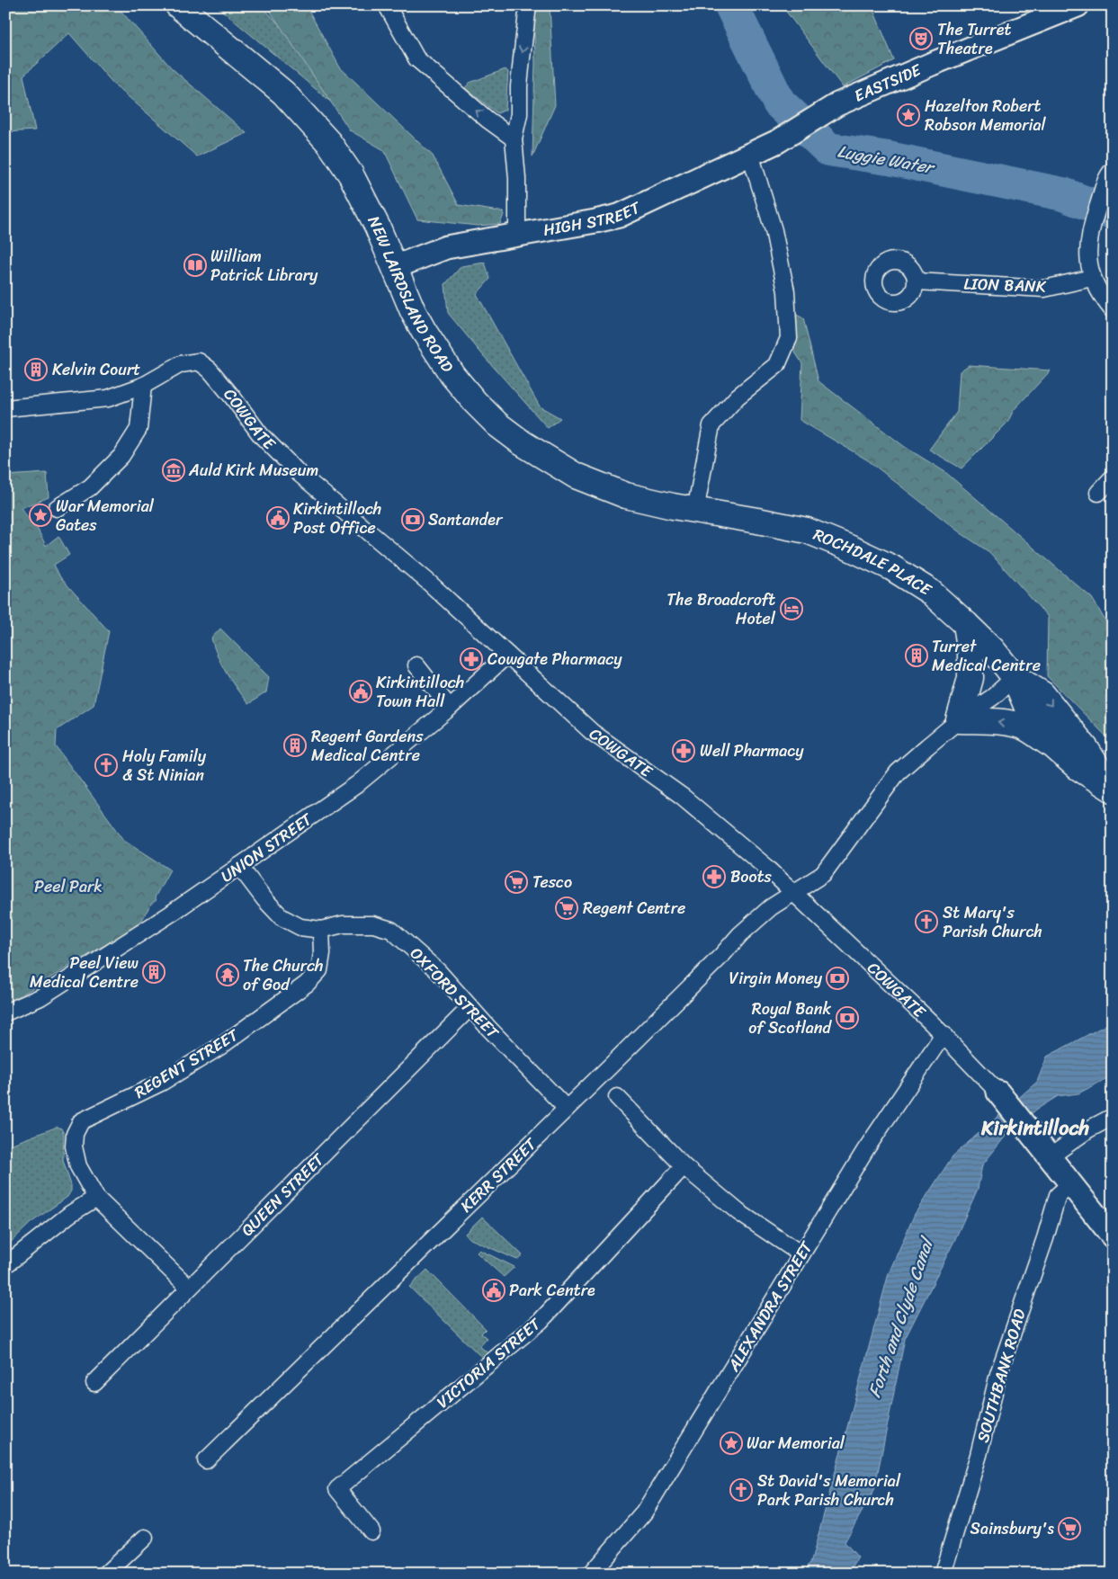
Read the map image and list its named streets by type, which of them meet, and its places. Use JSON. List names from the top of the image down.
{
  "streets": {
    "main road": ["NEW LAIRDSLAND ROAD", "ROCHDALE PLACE"],
    "street": [
      "EASTSIDE",
      "HIGH STREET",
      "LION BANK",
      "COWGATE",
      "UNION STREET",
      "OXFORD STREET",
      "REGENT STREET",
      "KERR STREET",
      "QUEEN STREET",
      "ALEXANDRA STREET",
      "VICTORIA STREET",
      "SOUTHBANK ROAD"
    ]
  },
  "crossings": [
    ["EASTSIDE", "HIGH STREET"],
    ["HIGH STREET", "NEW LAIRDSLAND ROAD"],
    ["NEW LAIRDSLAND ROAD", "ROCHDALE PLACE"],
    ["COWGATE", "UNION STREET"],
    ["COWGATE", "KERR STREET"],
    ["COWGATE", "ALEXANDRA STREET"],
    ["COWGATE", "SOUTHBANK ROAD"],
    ["ROCHDALE PLACE", "KERR STREET"],
    ["UNION STREET", "OXFORD STREET"],
    ["OXFORD STREET", "REGENT STREET"],
    ["OXFORD STREET", "KERR STREET"],
    ["OXFORD STREET", "QUEEN STREET"],
    ["REGENT STREET", "QUEEN STREET"]
  ],
  "districts": ["Kirkintilloch"],
  "water": ["Luggie Water", "Forth and Clyde Canal"],
  "parks": ["Peel Park"],
  "places": {
    "theatre": ["The Turret Theatre"],
    "place": ["Hazelton Robert Robson Memorial", "War Memorial Gates", "War Memorial"],
    "library": ["William Patrick Library"],
    "building": [
      "Kelvin Court",
      "Turret Medical Centre",
      "Regent Gardens Medical Centre",
      "Peel View Medical Centre"
    ],
    "museum": ["Auld Kirk Museum"],
    "public building": ["Kirkintilloch Post Office", "Kirkintilloch Town Hall", "Park Centre"],
    "bank": ["Santander", "Virgin Money", "Royal Bank of Scotland"],
    "hotel": ["The Broadcroft Hotel"],
    "pharmacy": ["Cowgate Pharmacy", "Well Pharmacy", "Boots"],
    "church": ["Holy Family & St Ninian", "St Mary's Parish Church", "St David's Memorial Park Parish Church"],
    "supermarket": ["Tesco", "Regent Centre", "Sainsbury's"],
    "temple": ["The Church of God"]
  }
}
